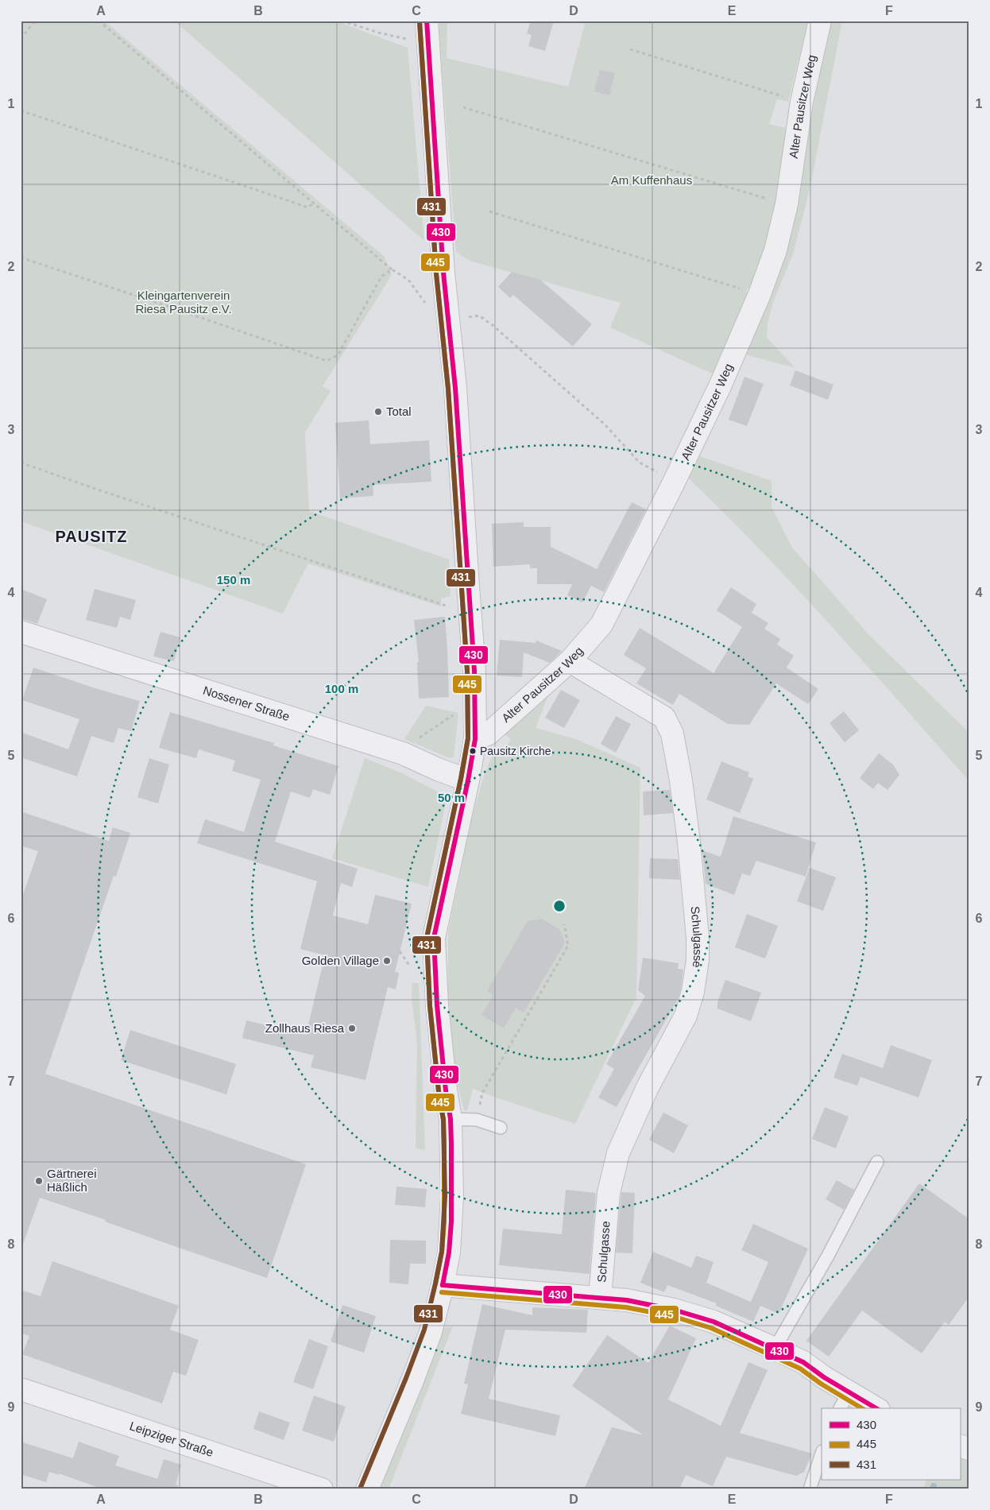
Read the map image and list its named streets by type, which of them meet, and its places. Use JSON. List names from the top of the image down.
{
  "streets": {
    "street": [
      "Alter Pausitzer Weg",
      "Nossener Straße",
      "Schulgasse",
      "Leipziger Straße"
    ]
  },
  "crossings": [
    ["Alter Pausitzer Weg", "Schulgasse"]
  ],
  "districts": ["PAUSITZ"],
  "parks": ["Am Kuffenhaus", "Kleingartenverein Riesa Pausitz e.V."],
  "places": [
    "Total",
    "Pausitz Kirche",
    "Golden Village",
    "Zollhaus Riesa",
    "Gärtnerei Häßlich"
  ],
  "lines": ["transit line 430", "transit line 445", "transit line 431"],
  "legend": ["430", "445", "431"],
  "grid": {
    "columns": [
      "A",
      "B",
      "C",
      "D",
      "E",
      "F"
    ],
    "rows": [
      "1",
      "2",
      "3",
      "4",
      "5",
      "6",
      "7",
      "8",
      "9"
    ]
  },
  "rings": ["150 m", "100 m", "50 m"]
}
